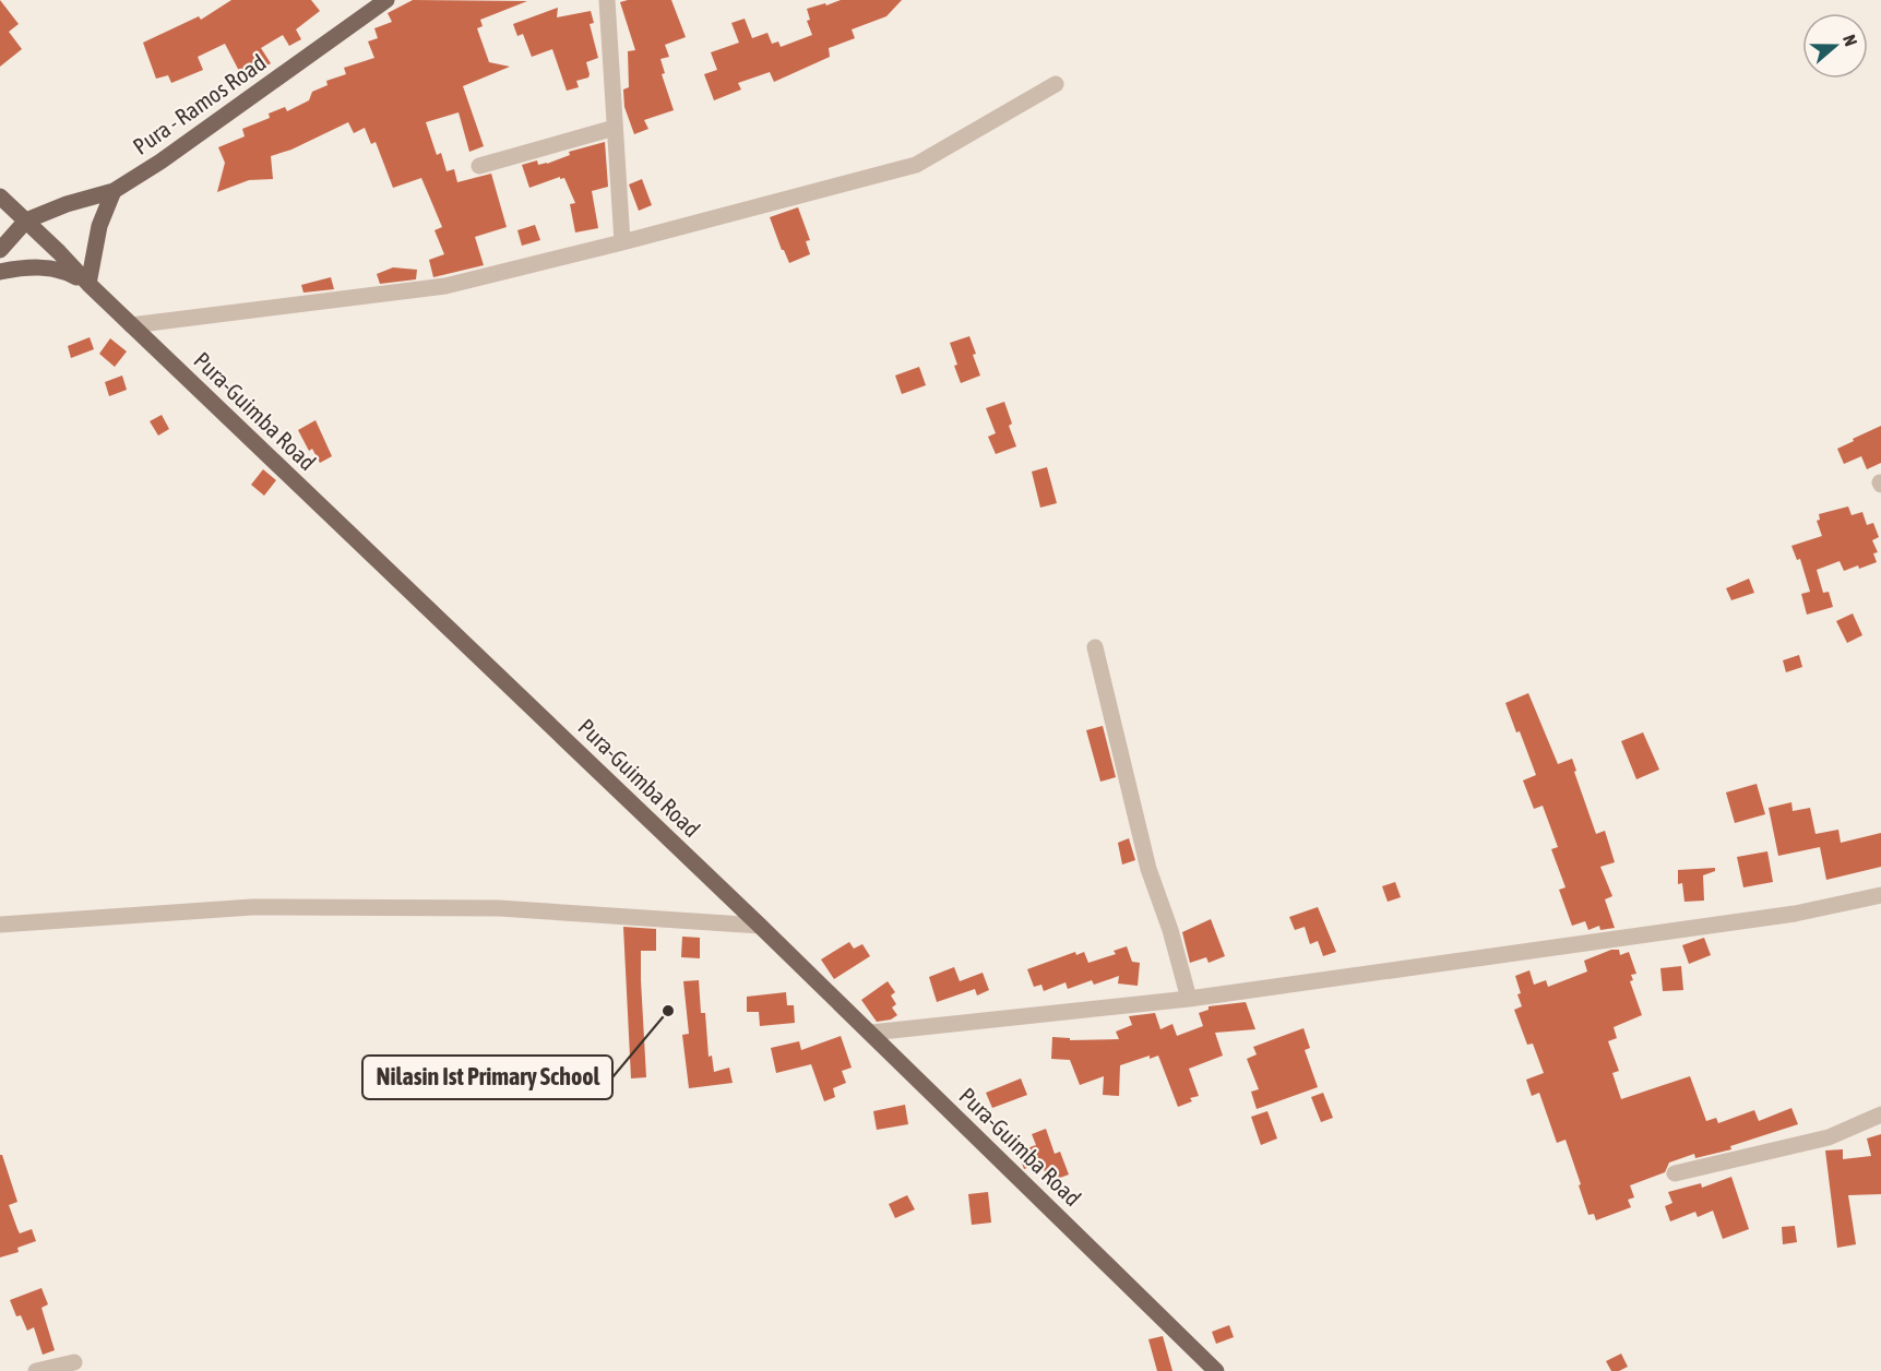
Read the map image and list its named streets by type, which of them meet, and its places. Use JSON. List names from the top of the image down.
{
  "streets": {
    "main road": ["Pura - Ramos Road", "Pura-Guimba Road"]
  },
  "crossings": [
    ["Pura - Ramos Road", "Pura-Guimba Road"]
  ],
  "places": ["Nilasin Ist Primary School"],
  "north": "right"
}
